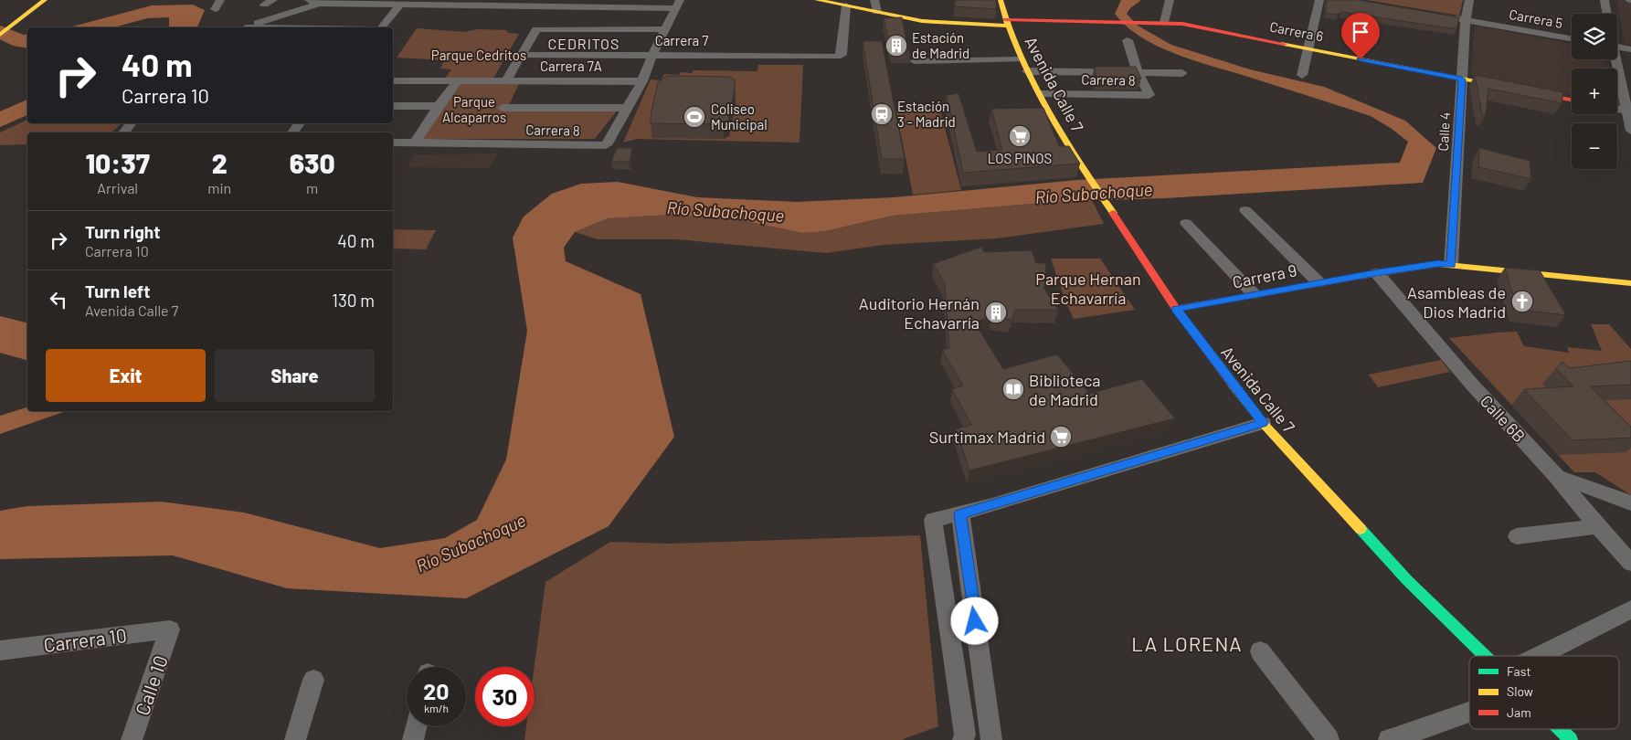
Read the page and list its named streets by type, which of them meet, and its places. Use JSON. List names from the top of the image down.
{
  "streets": {
    "street": [
      "Carrera 5",
      "Carrera 6",
      "Carrera 7",
      "Carrera 7A",
      "Carrera 8",
      "Avenida Calle 7",
      "Calle 4",
      "Carrera 9",
      "Calle 6B",
      "Carrera 10",
      "Calle 10"
    ]
  },
  "crossings": [
    ["Carrera 5", "Calle 4"],
    ["Carrera 6", "Carrera 7"],
    ["Carrera 6", "Avenida Calle 7"],
    ["Carrera 6", "Calle 4"],
    ["Carrera 8", "Avenida Calle 7"],
    ["Avenida Calle 7", "Carrera 9"],
    ["Calle 4", "Carrera 9"],
    ["Carrera 9", "Calle 6B"],
    ["Carrera 10", "Calle 10"]
  ],
  "districts": ["CEDRITOS", "LA LORENA"],
  "water": ["Río Subachoque"],
  "parks": ["Parque Cedritos", "Parque Alcaparros", "Parque Hernan Echavarría"],
  "places": {
    "building": ["Estación de Madrid", "Auditorio Hernán Echavarría"],
    "station": ["Estación 3 - Madrid"],
    "sports": ["Coliseo Municipal"],
    "supermarket": ["LOS PINOS", "Surtimax Madrid"],
    "church": ["Asambleas de Dios Madrid"],
    "library": ["Biblioteca de Madrid"]
  },
  "legend": ["Fast", "Slow", "Jam"],
  "page": {
    "map_buttons": ["+", "−"],
    "turn": ["40 m", "Carrera 10"],
    "eta": [
      "10:37",
      "Arrival",
      "2",
      "min",
      "630",
      "m"
    ],
    "list": [
      {
        "name": "Turn right",
        "note": "Carrera 10",
        "value": "40 m"
      },
      {
        "name": "Turn left",
        "note": "Avenida Calle 7",
        "value": "130 m"
      }
    ],
    "buttons": ["Exit", "Share"],
    "speed": "20 km/h",
    "limit": "30"
  }
}
